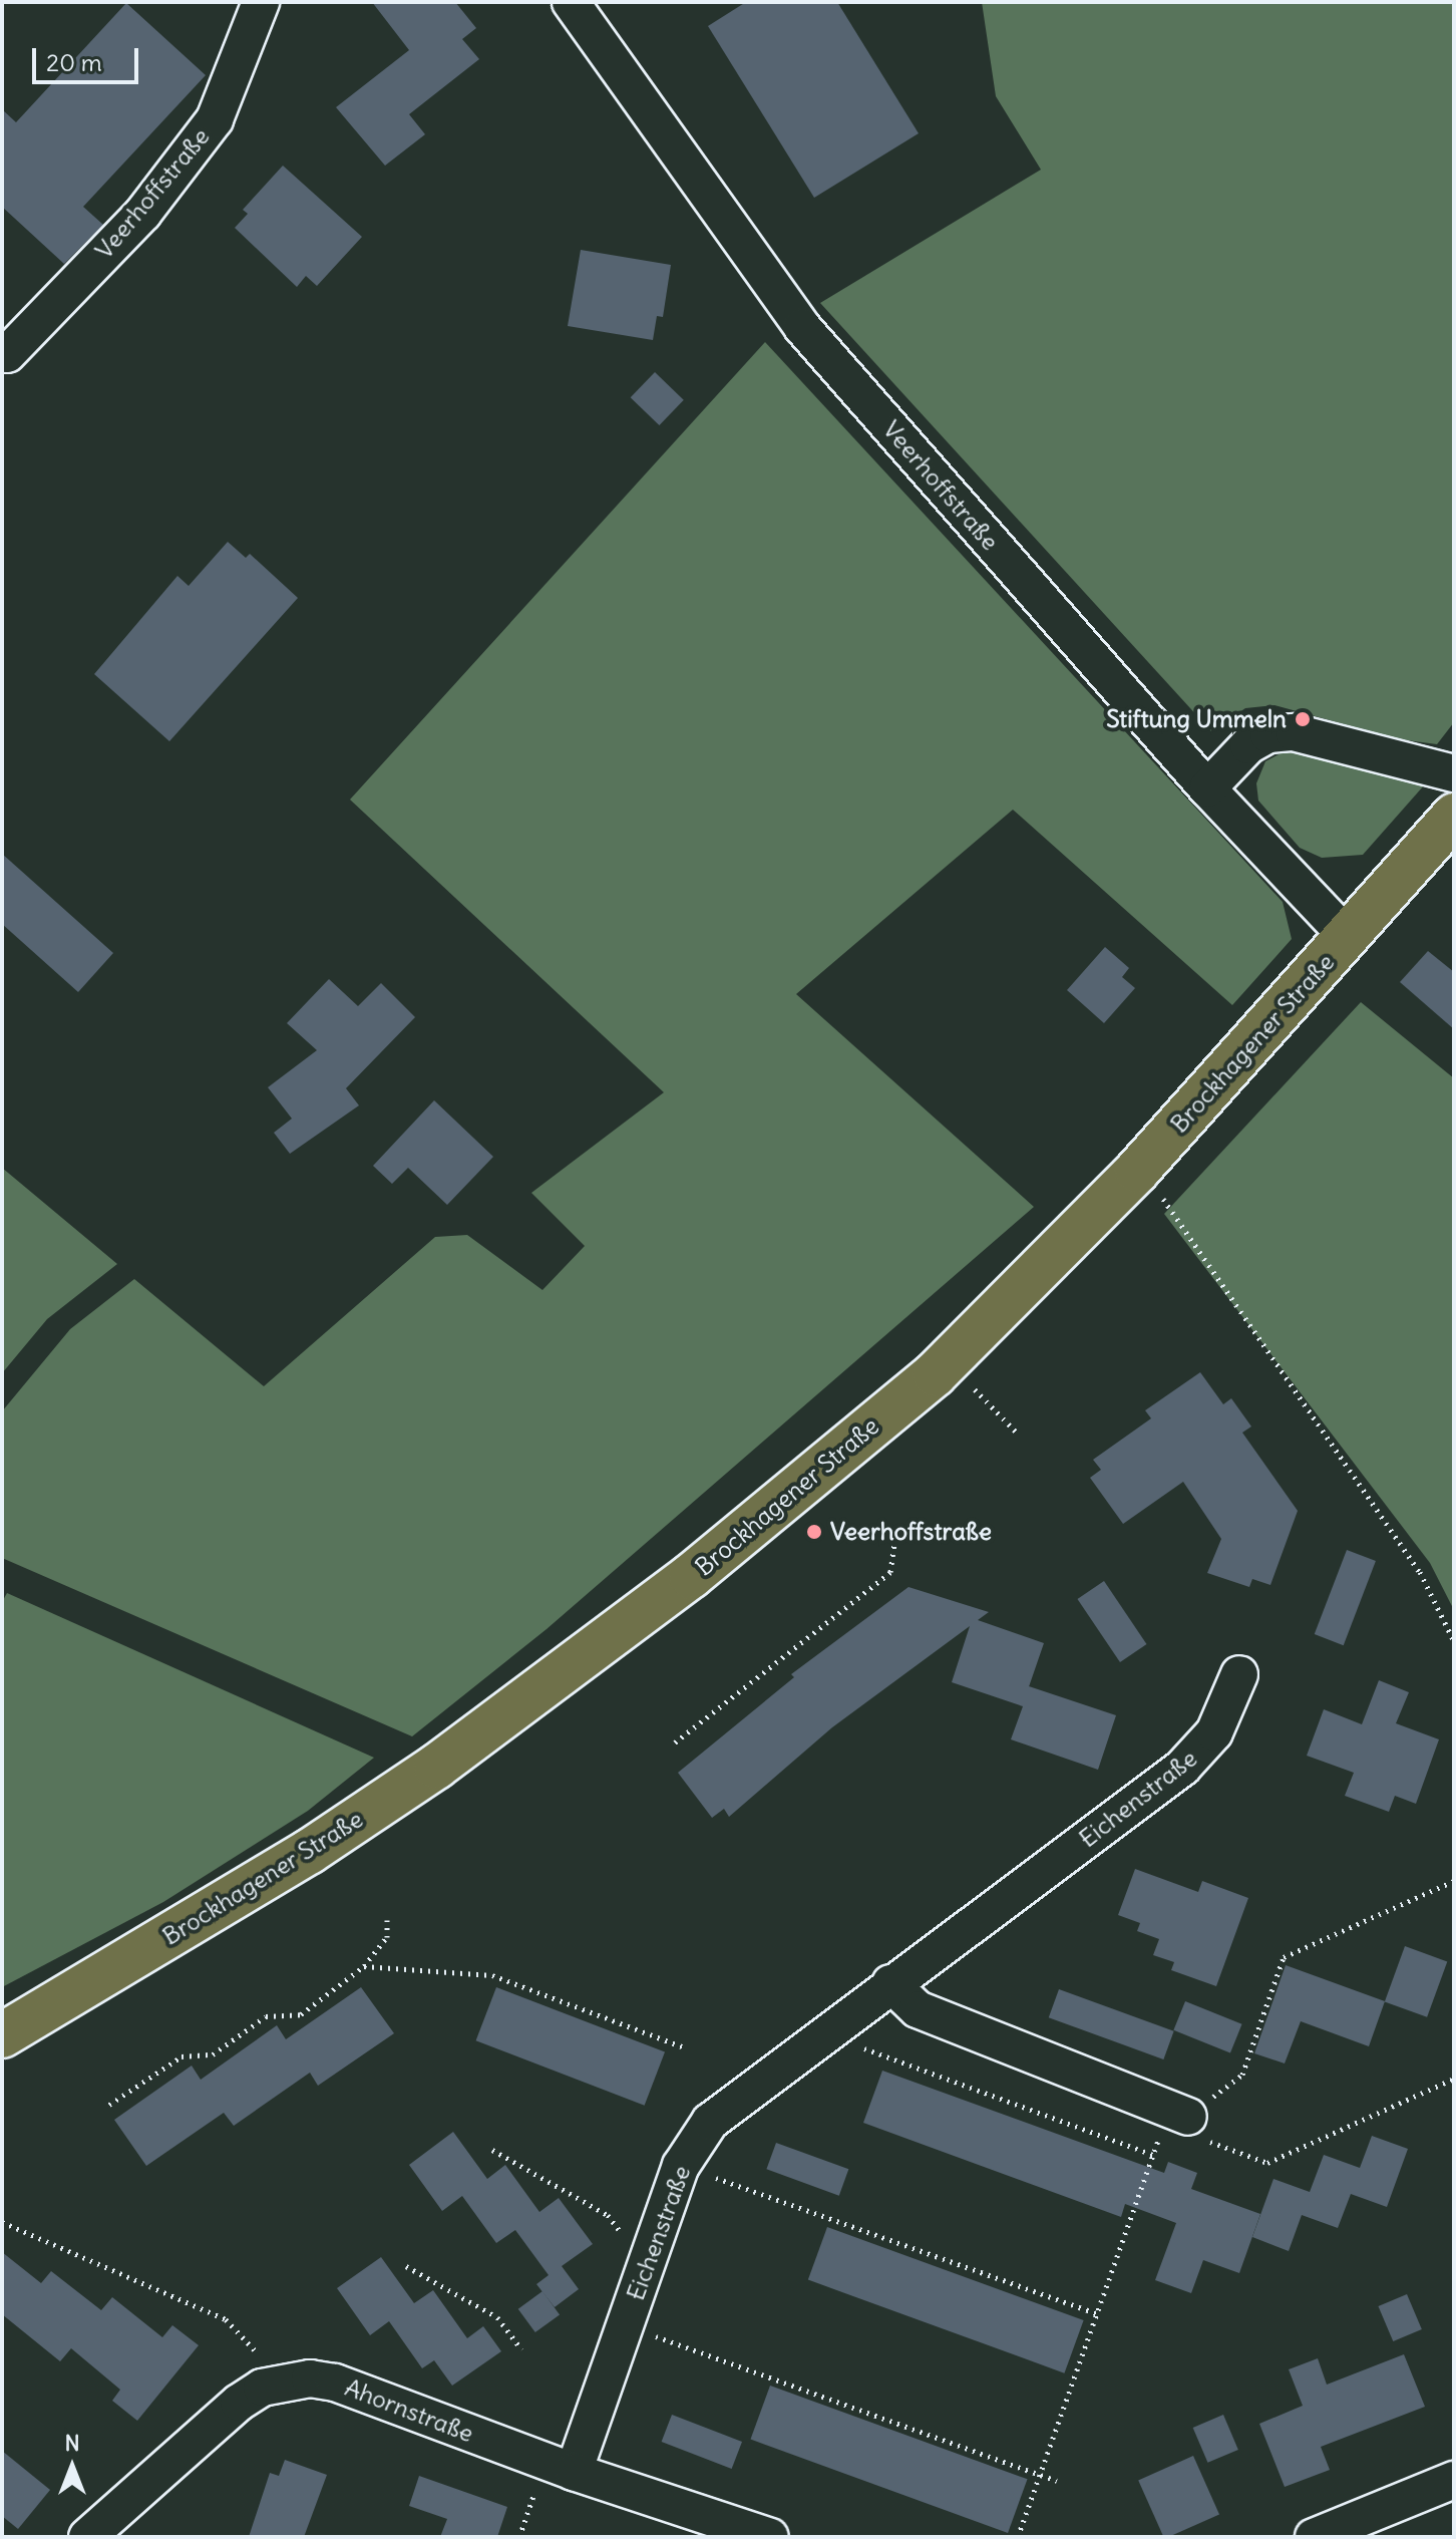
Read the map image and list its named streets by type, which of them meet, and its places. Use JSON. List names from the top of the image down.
{
  "streets": {
    "main road": ["Brockhagener Straße"],
    "street": ["Veerhoffstraße", "Eichenstraße", "Ahornstraße"]
  },
  "crossings": [
    ["Veerhoffstraße", "Brockhagener Straße"],
    ["Eichenstraße", "Ahornstraße"]
  ],
  "places": ["Stiftung Ummeln", "Veerhoffstraße"],
  "scale_bar": "20 m",
  "north": "top"
}
